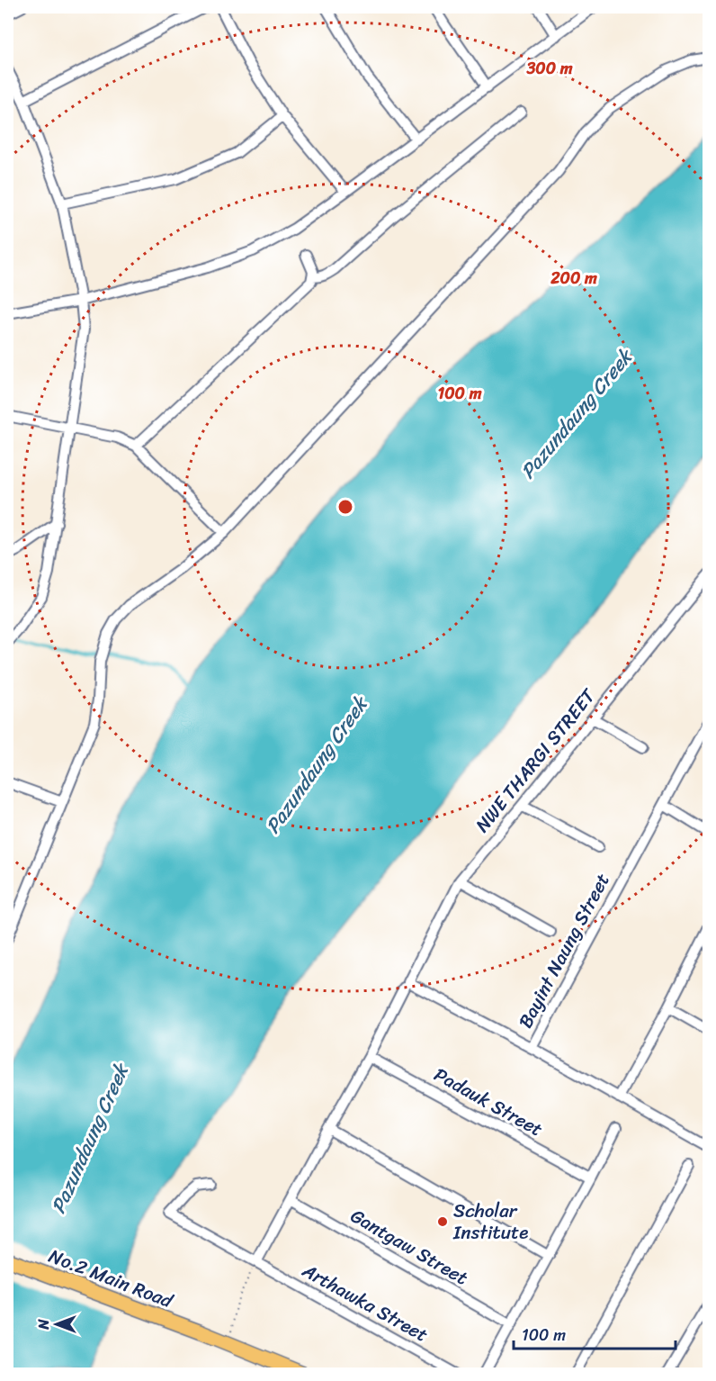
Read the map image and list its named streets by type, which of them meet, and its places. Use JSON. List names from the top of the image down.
{
  "streets": {
    "main road": ["No.2 Main Road"],
    "street": [
      "NWE THARGI STREET",
      "Bayint Naung Street",
      "Padauk Street",
      "Gantgaw Street",
      "Arthawka Street"
    ]
  },
  "crossings": [
    ["NWE THARGI STREET", "Padauk Street"],
    ["NWE THARGI STREET", "Gantgaw Street"],
    ["NWE THARGI STREET", "Arthawka Street"]
  ],
  "water": ["Pazundaung Creek"],
  "places": ["Scholar Institute"],
  "scale_bar": "100 m",
  "north": "left",
  "rings": ["300 m", "200 m", "100 m"]
}
